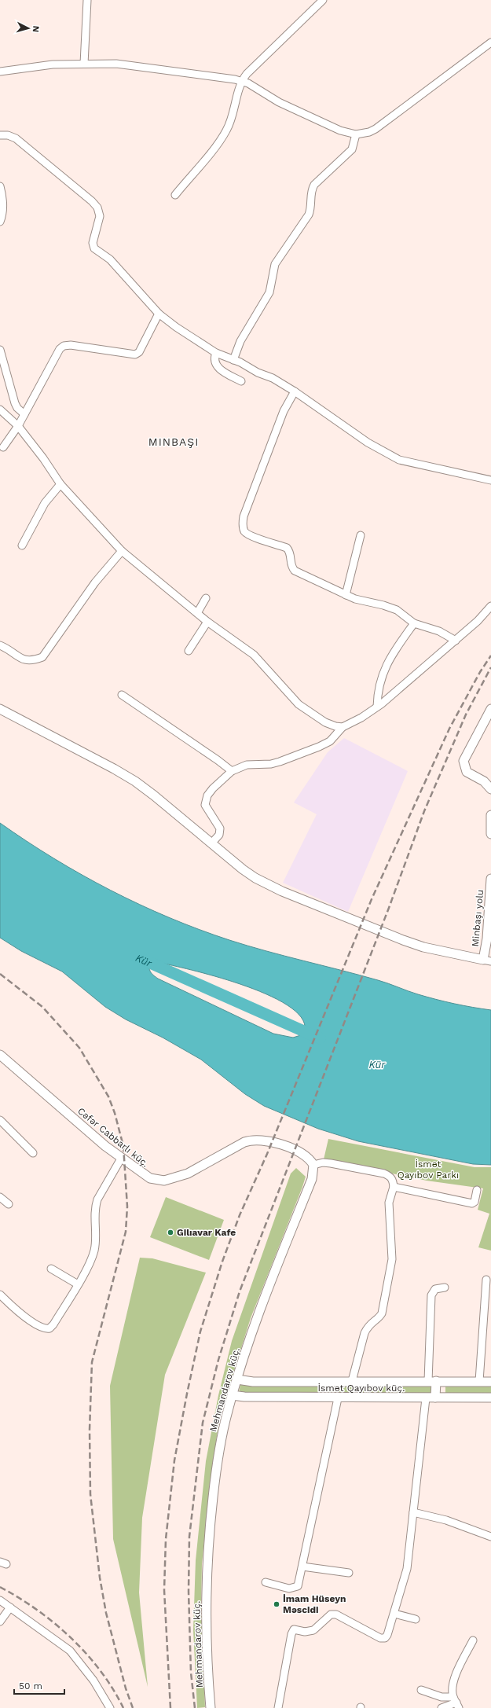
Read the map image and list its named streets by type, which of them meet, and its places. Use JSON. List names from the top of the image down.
{
  "streets": {
    "street": [
      "Minbaşı yolu",
      "Cəfər Cabbarlı küç.",
      "İsmət Qayıbov küç.",
      "Mehmandarov küç."
    ]
  },
  "crossings": [
    ["Cəfər Cabbarlı küç.", "Mehmandarov küç."],
    ["İsmət Qayıbov küç.", "Mehmandarov küç."]
  ],
  "districts": ["MINBAŞI"],
  "water": ["Kür"],
  "parks": ["İsmət Qayıbov Parkı"],
  "places": ["Gilıavar Kafe", "İmam Hüseyn Məscidi"],
  "scale_bar": "50 m",
  "north": "right"
}
